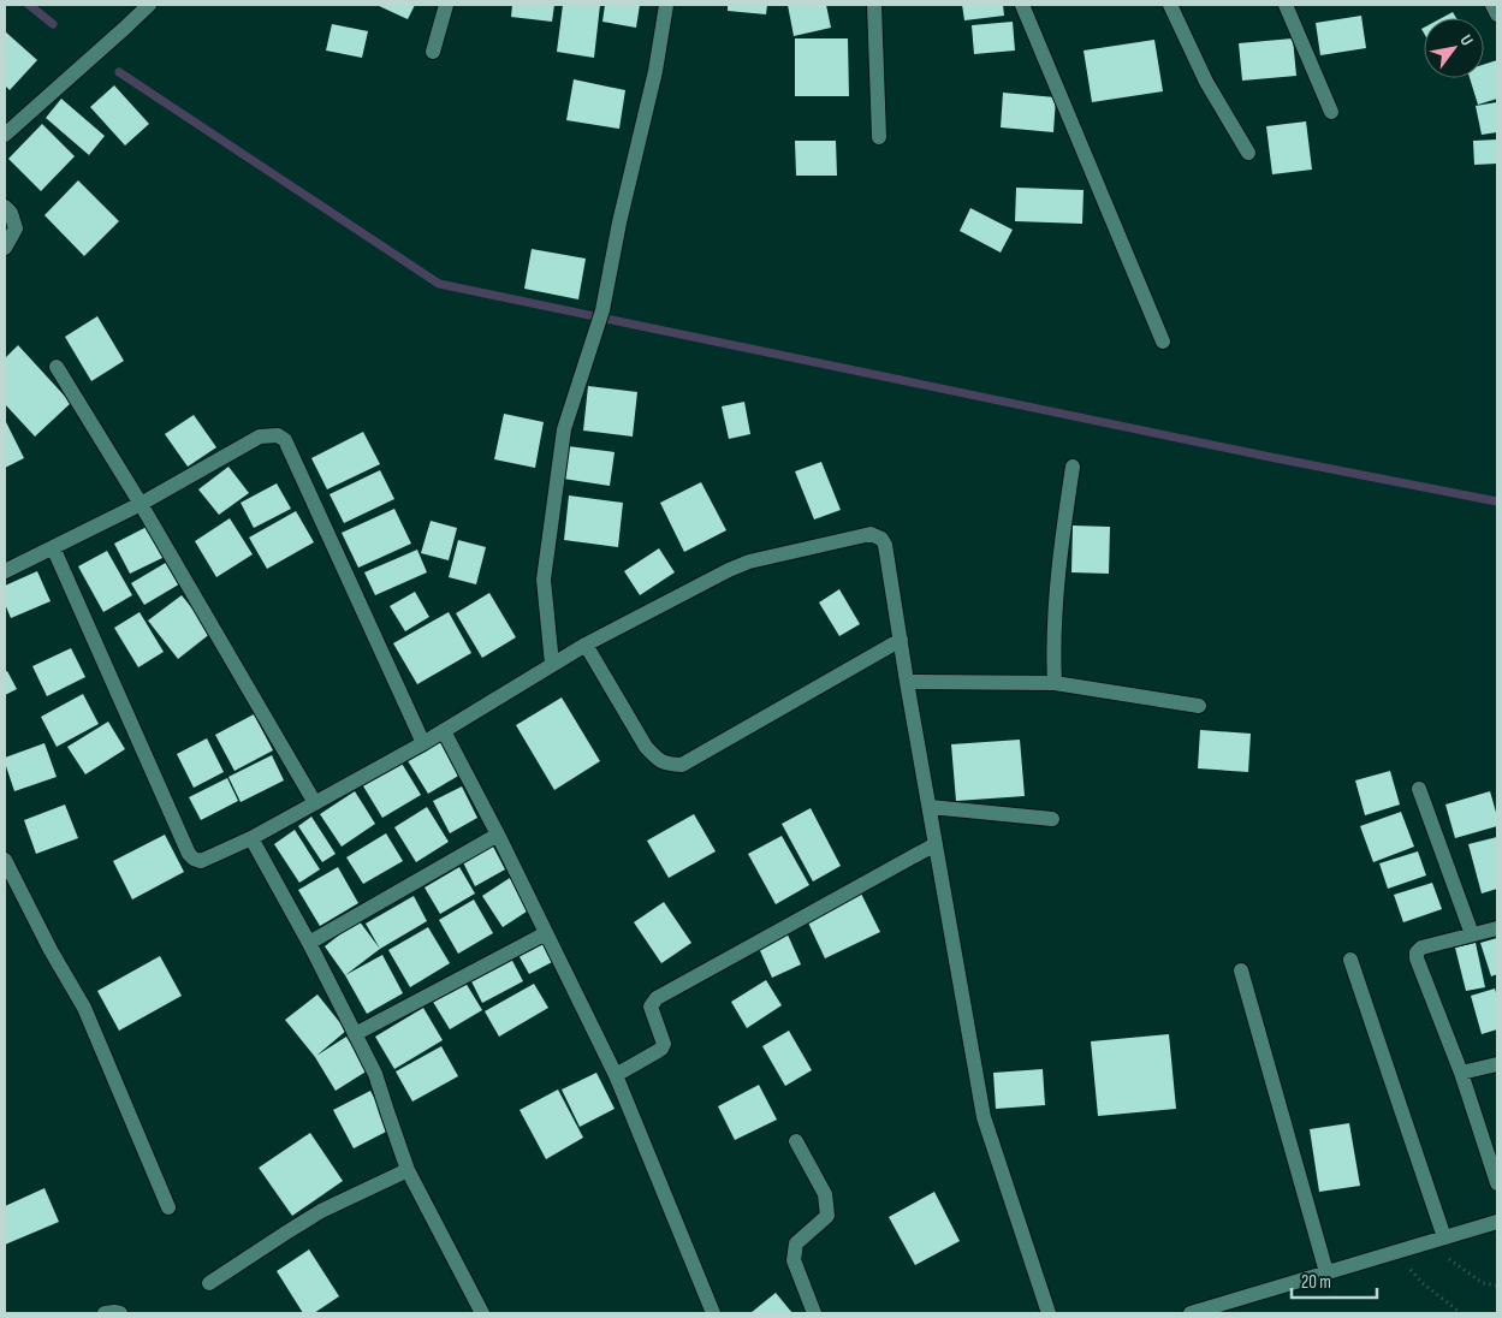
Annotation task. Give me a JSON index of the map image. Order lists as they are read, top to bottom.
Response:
{
  "scale_bar": "20 m",
  "north": "top right"
}
